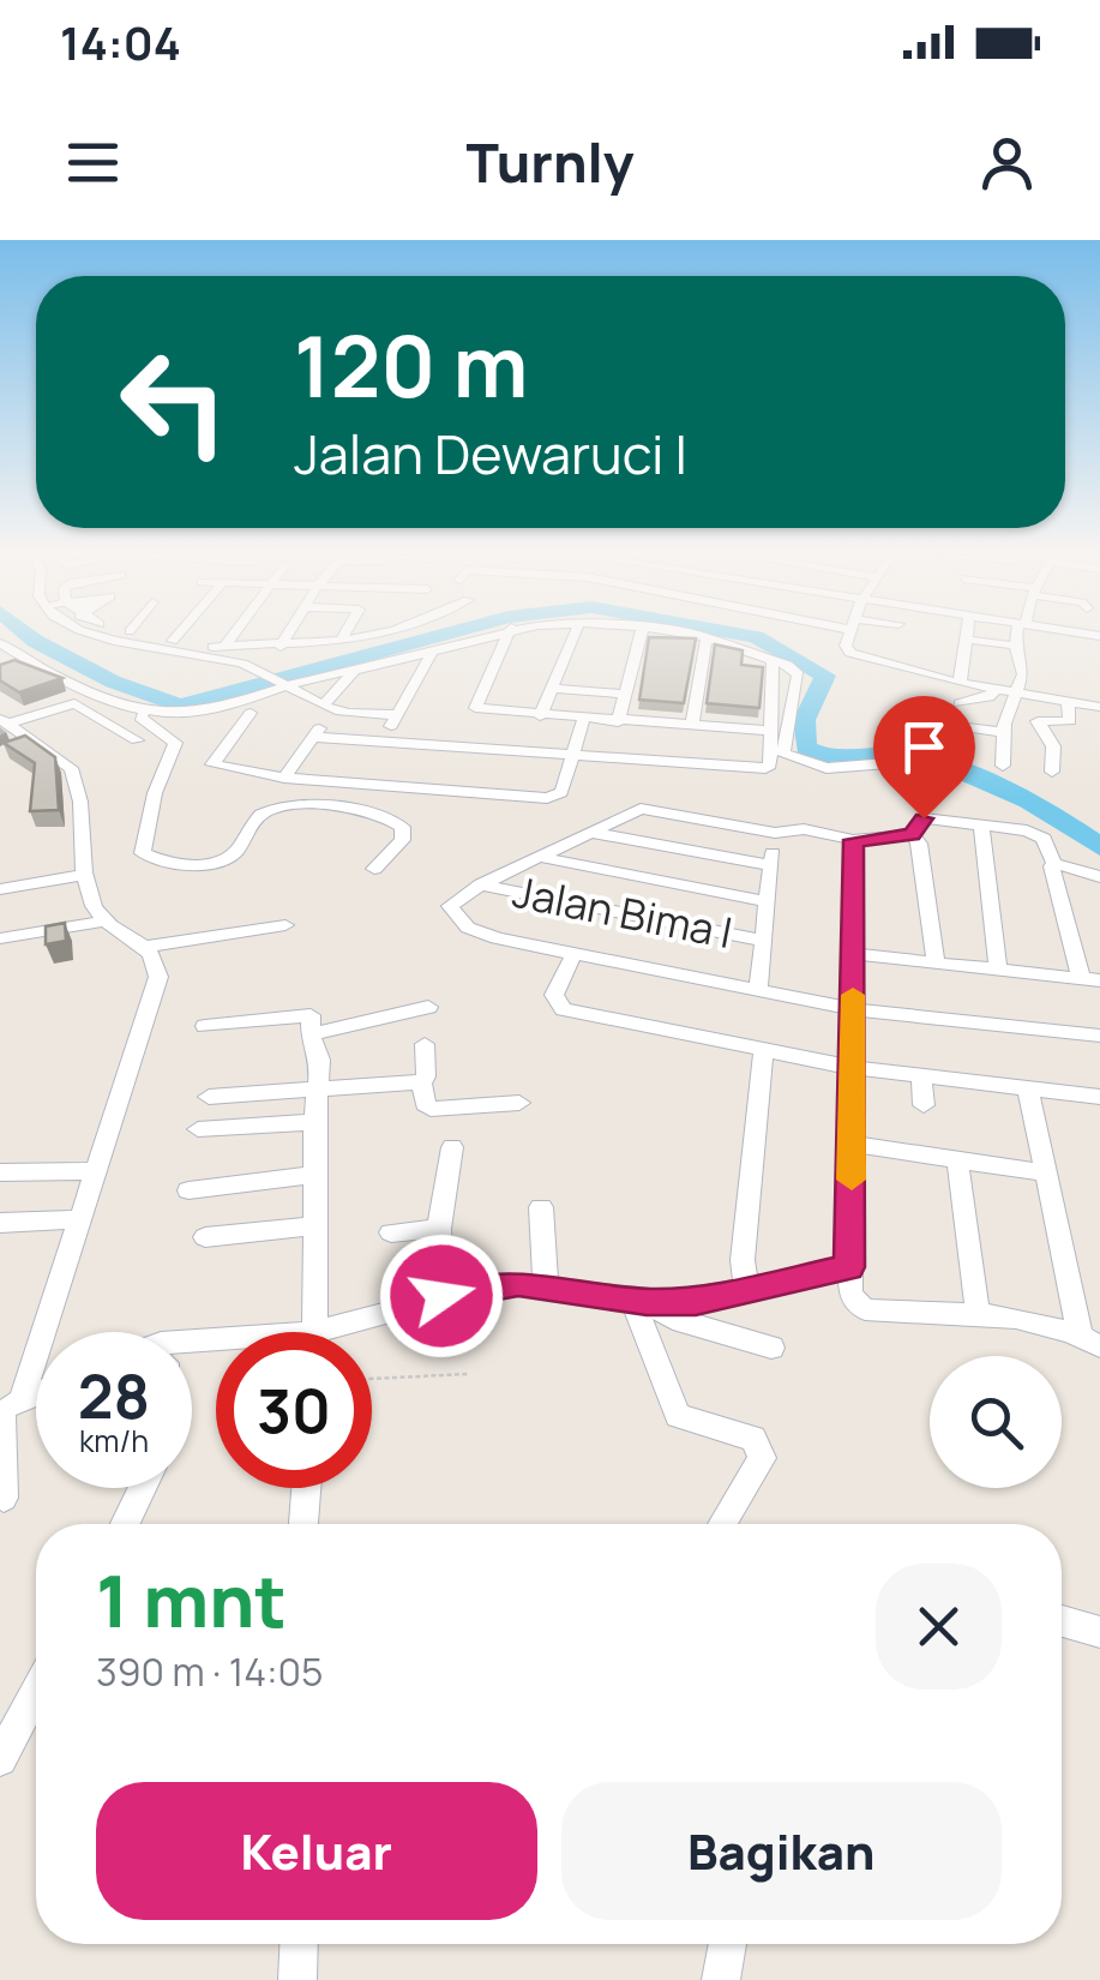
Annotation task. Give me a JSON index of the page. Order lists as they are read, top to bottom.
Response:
{
  "streets": {
    "street": ["Jalan Bima I"]
  },
  "page": {
    "status": "14:04",
    "header": "Turnly",
    "turn": ["120 m", "Jalan Dewaruci I"],
    "speed": "28 km/h",
    "limit": "30",
    "heading": ["1 mnt", "390 m · 14:05"],
    "buttons": ["Keluar", "Bagikan"]
  }
}
